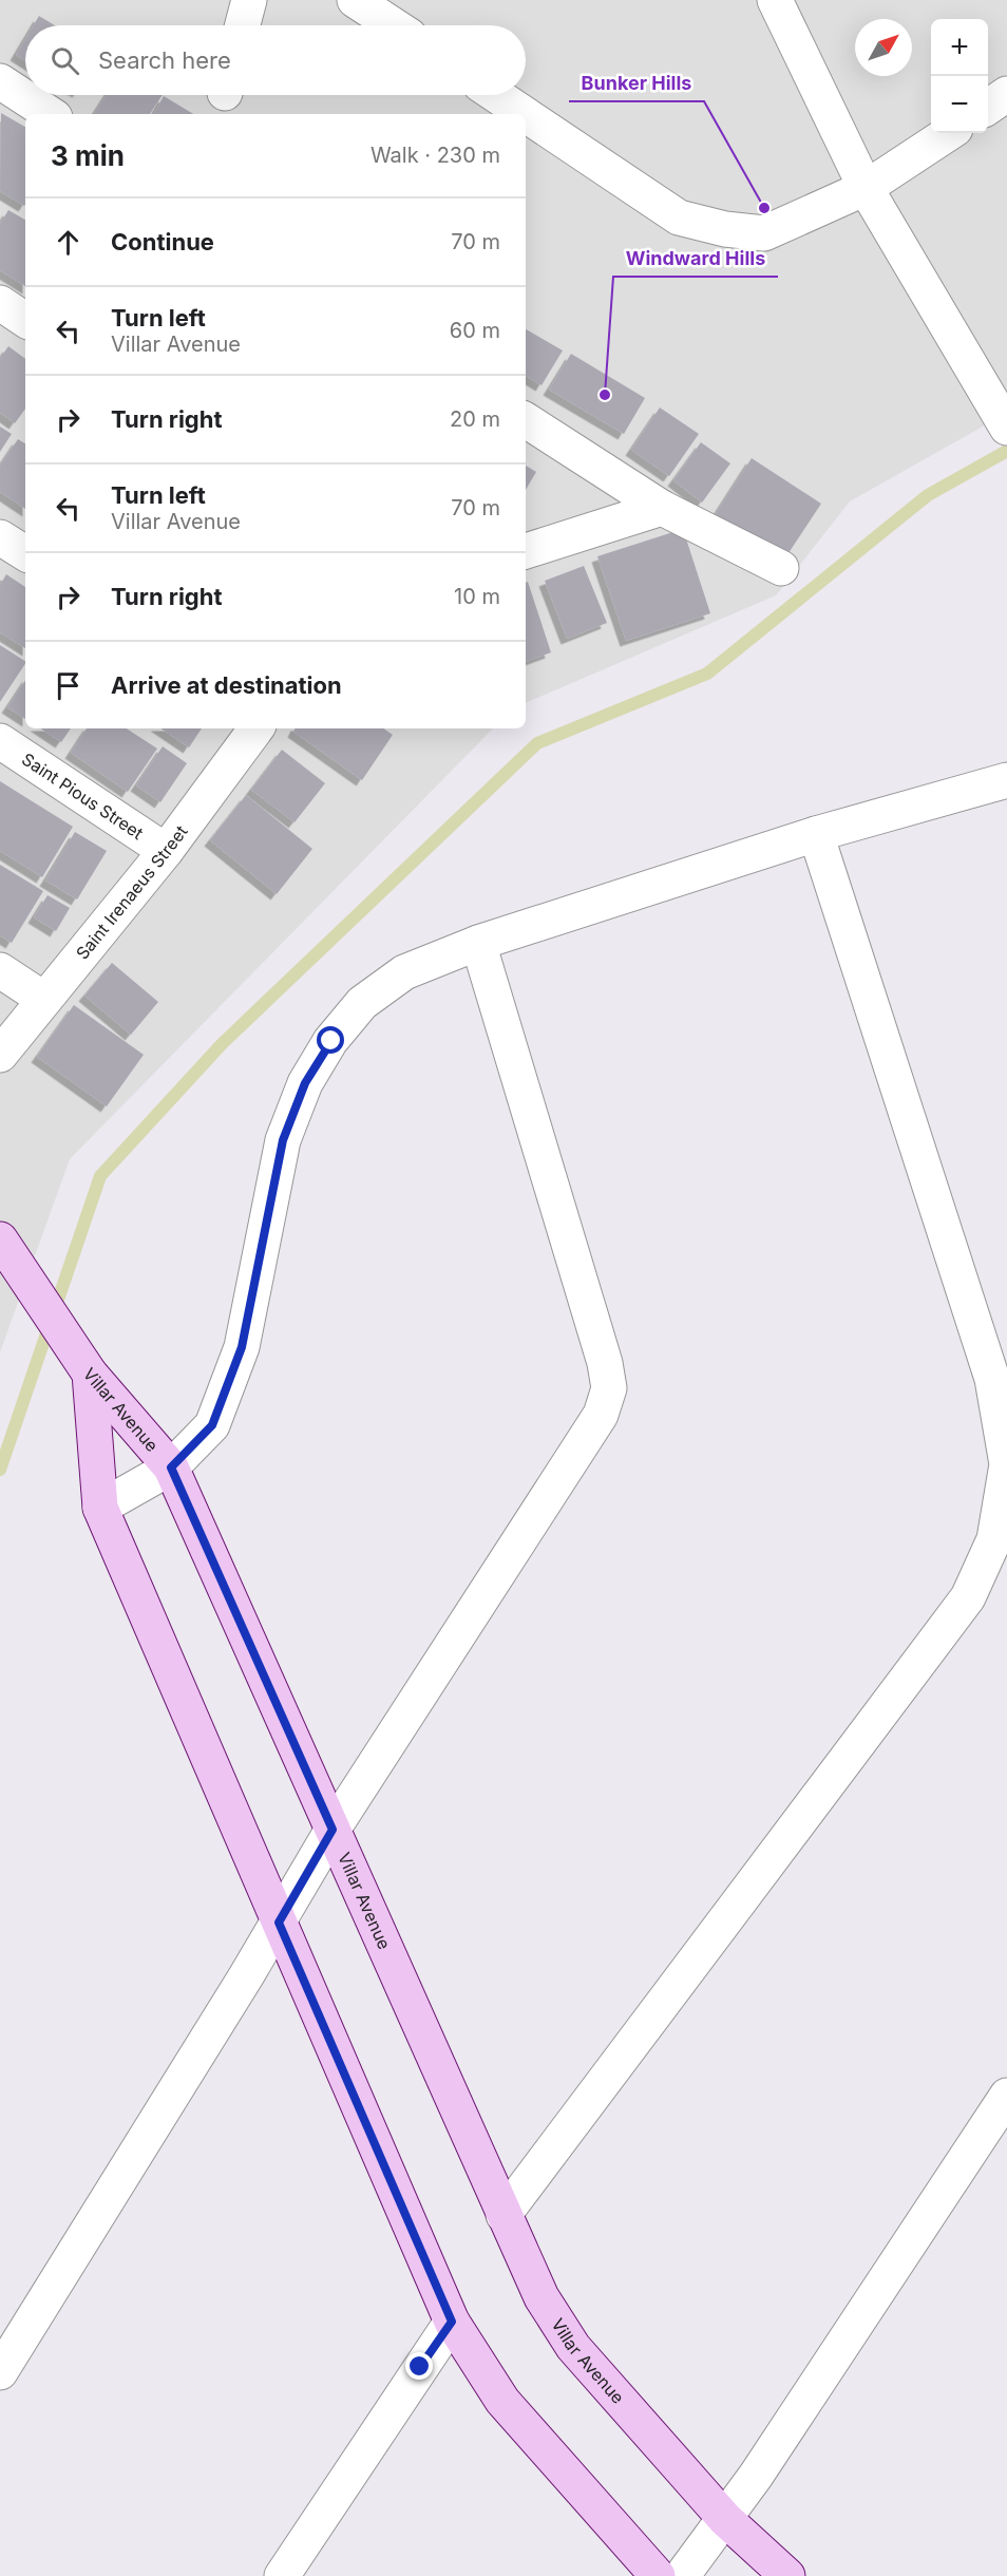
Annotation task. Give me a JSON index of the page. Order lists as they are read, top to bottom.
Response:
{
  "streets": {
    "main road": ["Villar Avenue"],
    "street": ["Saint Pious Street", "Saint Irenaeus Street"]
  },
  "crossings": [
    ["Saint Pious Street", "Saint Irenaeus Street"]
  ],
  "places": ["Bunker Hills", "Windward Hills"],
  "north": "top right",
  "page": {
    "map_buttons": ["+", "−"],
    "search": "Search here",
    "heading": ["3 min", "Walk · 230 m"],
    "list": [
      ["Continue", "70 m"],
      ["Turn left", "Villar Avenue", "60 m"],
      ["Turn right", "20 m"],
      ["Turn left", "Villar Avenue", "70 m"],
      ["Turn right", "10 m"],
      "Arrive at destination"
    ]
  }
}
